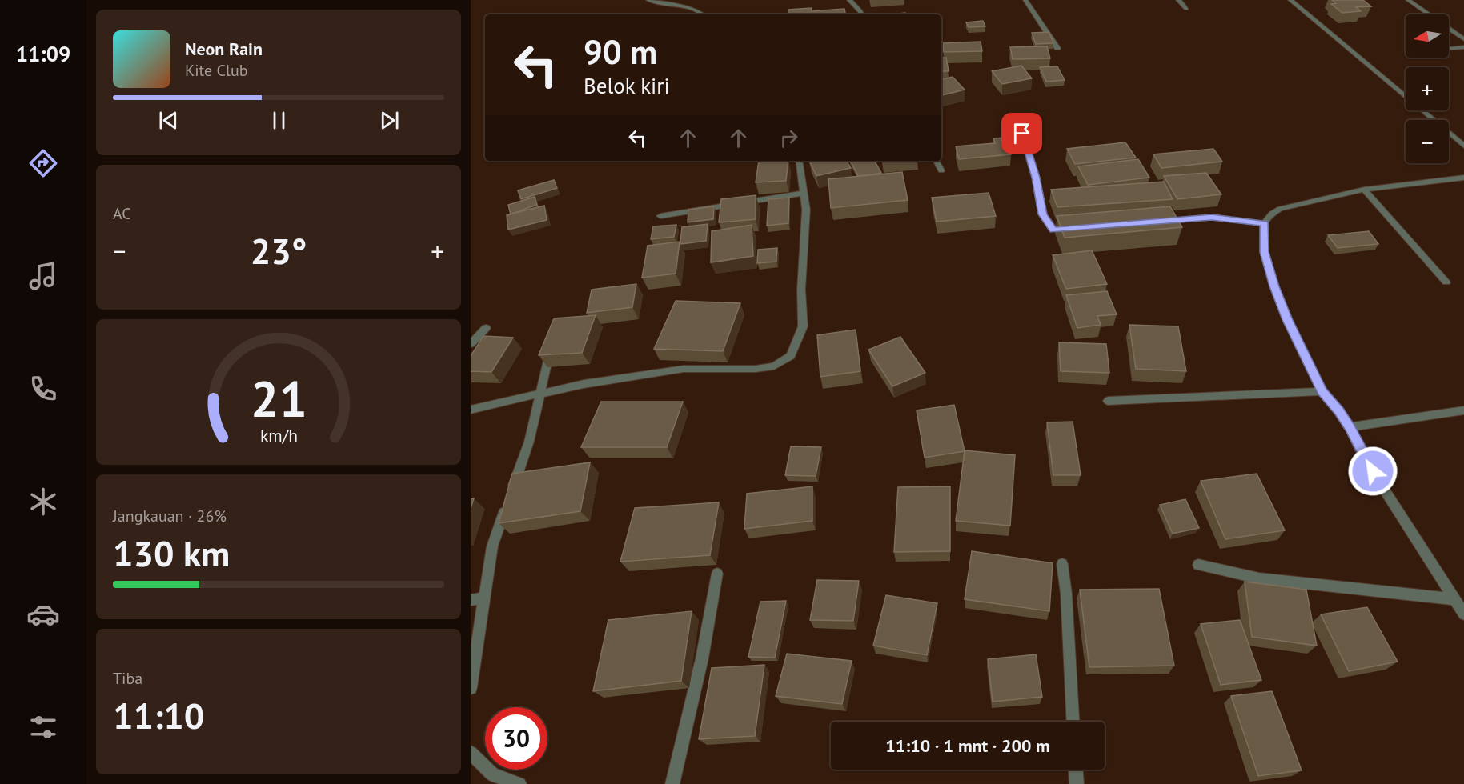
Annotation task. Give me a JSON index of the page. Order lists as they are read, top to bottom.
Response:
{
  "north": "left",
  "page": {
    "tabs": "11:09",
    "map_buttons": ["+", "−"],
    "turn": ["90 m", "Belok kiri"],
    "song": ["Neon Rain", "Kite Club"],
    "tile": [
      "AC",
      ["Jangkauan · 26%", "130 km"],
      ["Tiba", "11:10"]
    ],
    "heat": ["−", "23°", "+"],
    "limit": "30",
    "trip": "11:10 · 1 mnt · 200 m",
    "gauge": ["21", "km/h"]
  }
}
